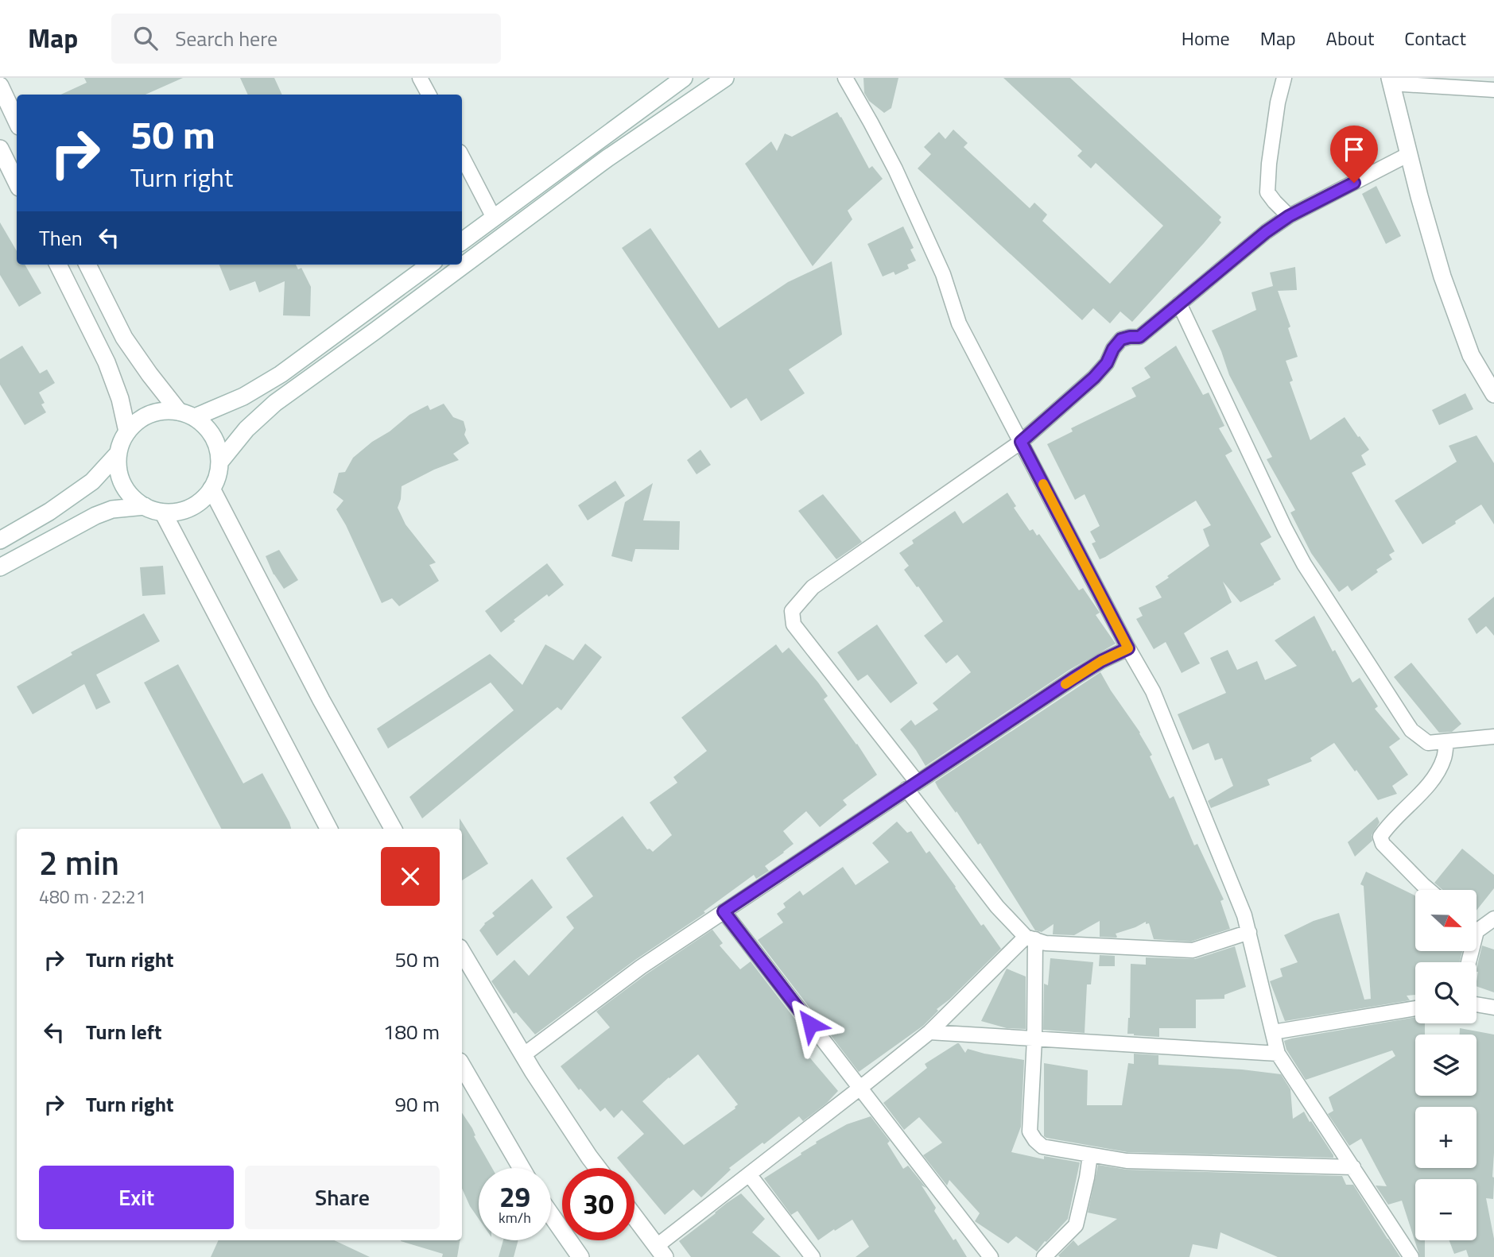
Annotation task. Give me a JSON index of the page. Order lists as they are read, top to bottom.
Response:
{
  "north": "right",
  "page": {
    "header": "Map",
    "search": "Search here",
    "nav": [
      "Home",
      "Map",
      "About",
      "Contact"
    ],
    "turn": ["50 m", "Turn right"],
    "then": "Then",
    "heading": ["2 min", "480 m · 22:21"],
    "map_buttons": ["+", "−"],
    "list": [
      {
        "name": "Turn right",
        "value": "50 m"
      },
      {
        "name": "Turn left",
        "value": "180 m"
      },
      {
        "name": "Turn right",
        "value": "90 m"
      }
    ],
    "buttons": ["Exit", "Share"],
    "speed": "29 km/h",
    "limit": "30"
  }
}
